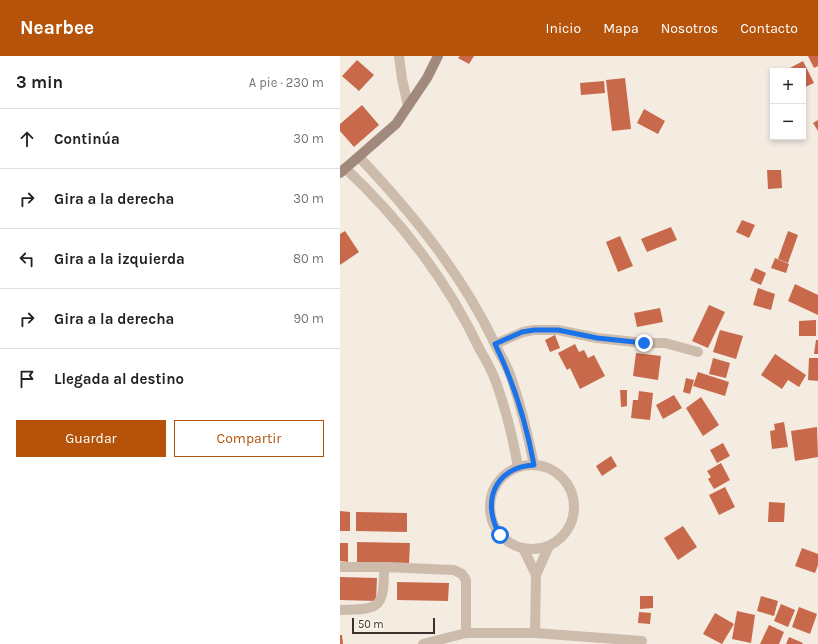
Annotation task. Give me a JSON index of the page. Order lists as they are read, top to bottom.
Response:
{
  "scale_bar": "50 m",
  "page": {
    "header": "Nearbee",
    "nav": [
      "Inicio",
      "Mapa",
      "Nosotros",
      "Contacto"
    ],
    "heading": ["3 min", "A pie · 230 m"],
    "map_buttons": ["+", "−"],
    "list": [
      ["Continúa", "30 m"],
      ["Gira a la derecha", "30 m"],
      ["Gira a la izquierda", "80 m"],
      ["Gira a la derecha", "90 m"],
      "Llegada al destino"
    ],
    "buttons": ["Guardar", "Compartir"],
    "scale": "50 m"
  }
}
